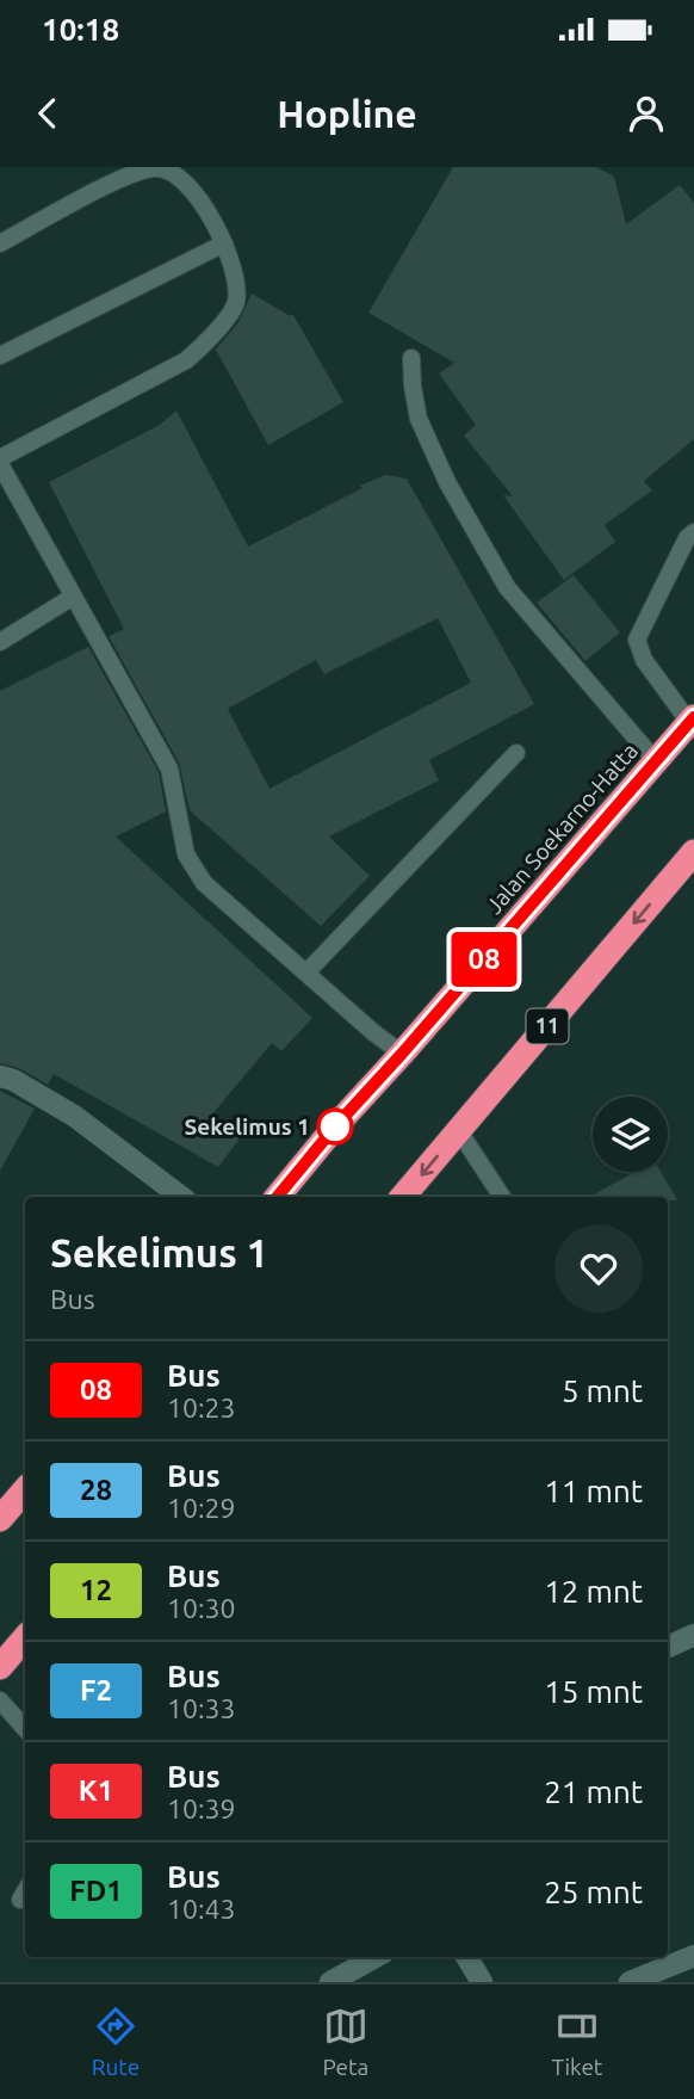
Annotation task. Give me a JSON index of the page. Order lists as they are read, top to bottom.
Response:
{
  "streets": {
    "highway": ["Jalan Soekarno-Hatta", "11"]
  },
  "places": ["Sekelimus 1"],
  "lines": ["bus line 08"],
  "page": {
    "status": "10:18",
    "header": "Hopline",
    "on_map": "08",
    "heading": ["Sekelimus 1", "Bus"],
    "list": [
      {
        "mark": "08",
        "name": "Bus",
        "note": "10:23",
        "value": "5 mnt"
      },
      {
        "mark": "28",
        "name": "Bus",
        "note": "10:29",
        "value": "11 mnt"
      },
      {
        "mark": "12",
        "name": "Bus",
        "note": "10:30",
        "value": "12 mnt"
      },
      {
        "mark": "F2",
        "name": "Bus",
        "note": "10:33",
        "value": "15 mnt"
      },
      {
        "mark": "K1",
        "name": "Bus",
        "note": "10:39",
        "value": "21 mnt"
      },
      {
        "mark": "FD1",
        "name": "Bus",
        "note": "10:43",
        "value": "25 mnt"
      }
    ],
    "tabs": ["Rute", "Peta", "Tiket"]
  }
}
